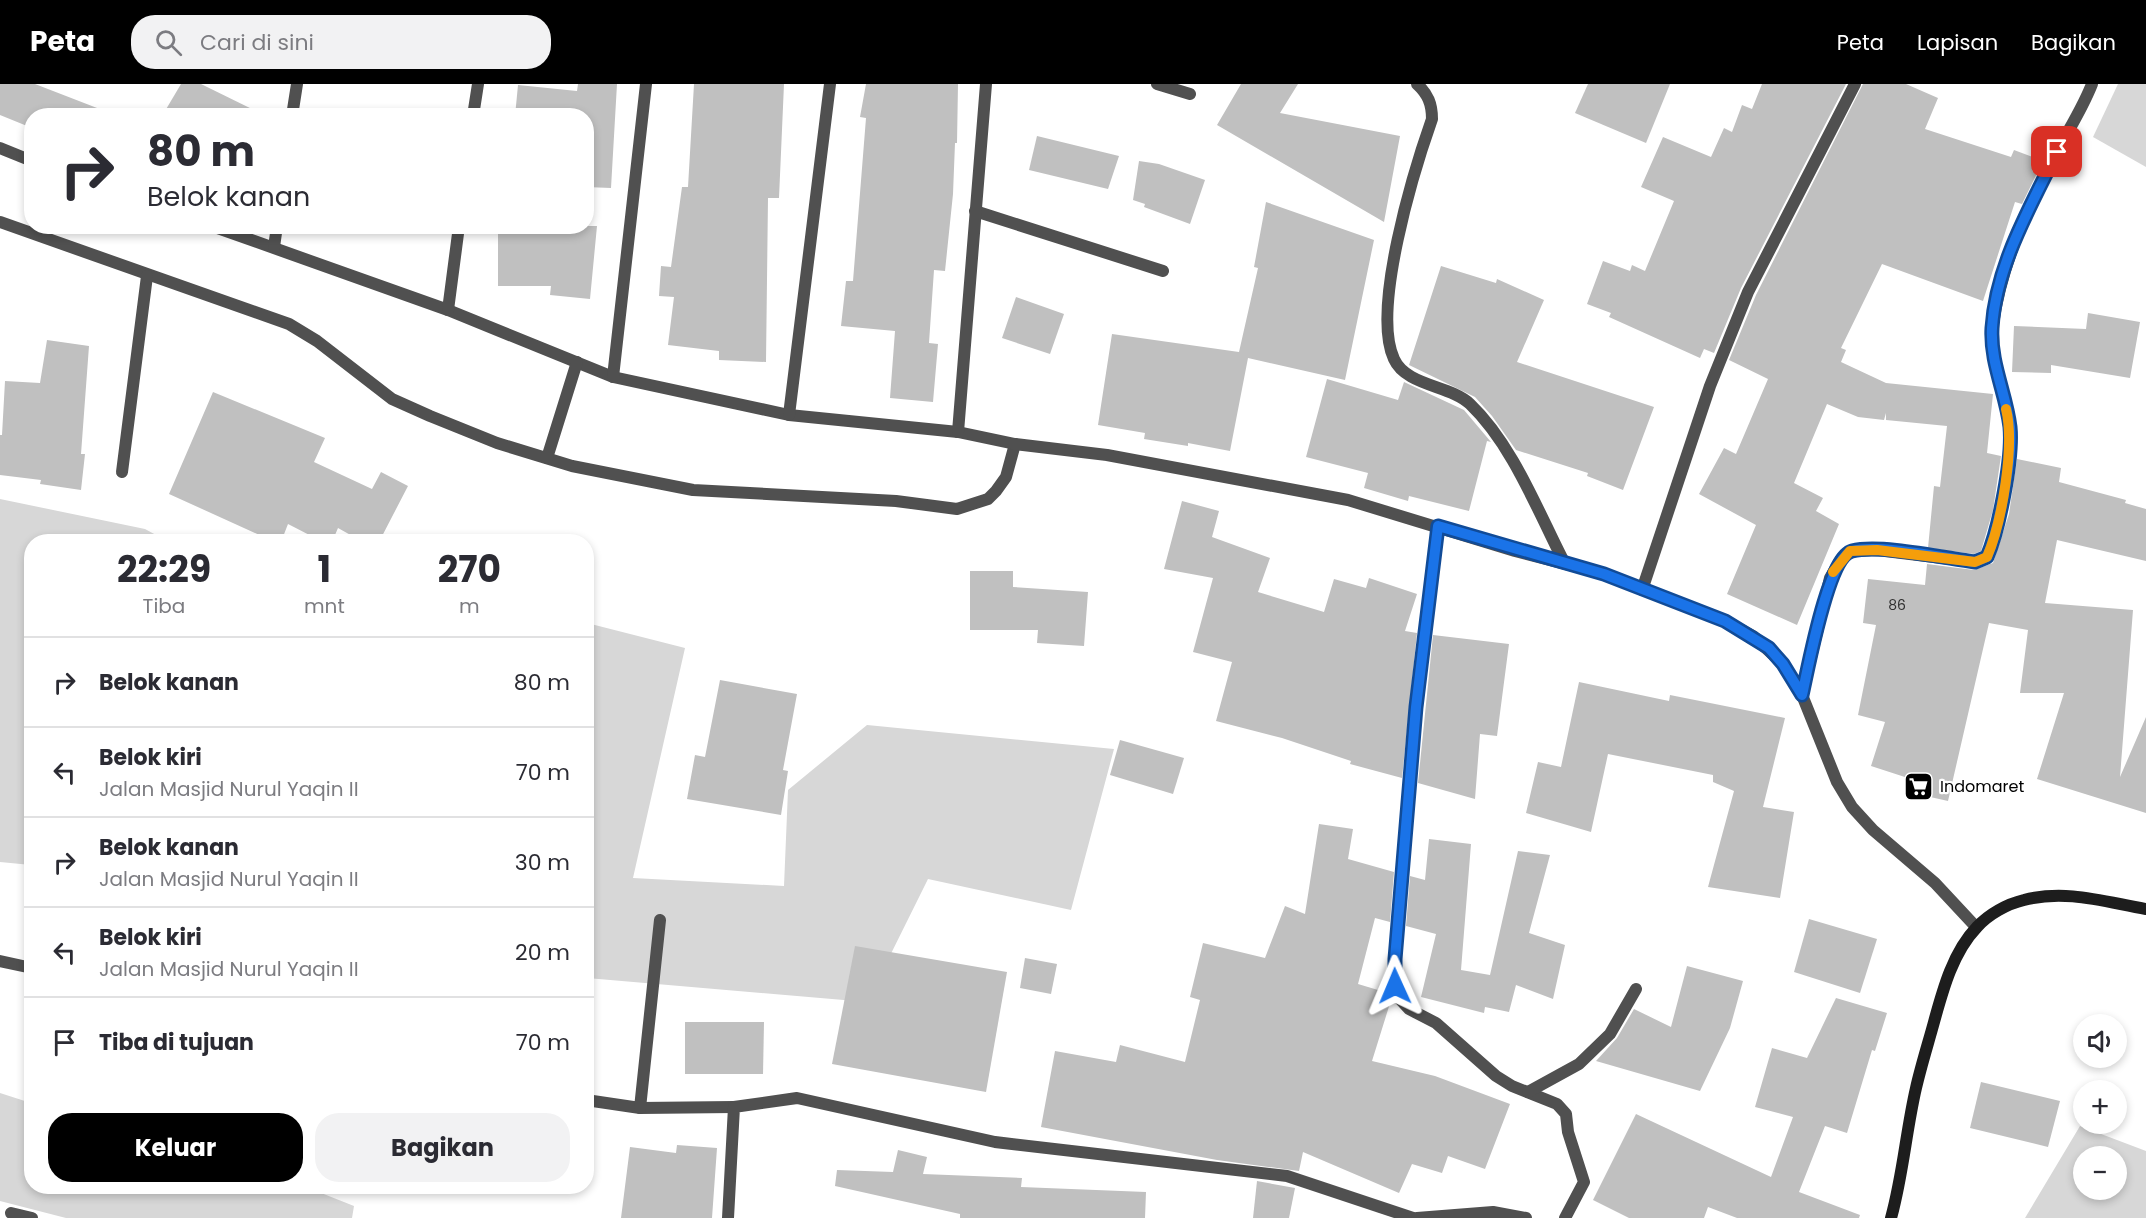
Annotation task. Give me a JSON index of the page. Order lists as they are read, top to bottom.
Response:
{
  "places": {
    "supermarket": ["Indomaret"]
  },
  "house_numbers": ["86"],
  "page": {
    "header": "Peta",
    "search": "Cari di sini",
    "nav": ["Peta", "Lapisan", "Bagikan"],
    "turn": ["80 m", "Belok kanan"],
    "eta": [
      "22:29",
      "Tiba",
      "1",
      "mnt",
      "270",
      "m"
    ],
    "list": [
      {
        "name": "Belok kanan",
        "value": "80 m"
      },
      {
        "name": "Belok kiri",
        "note": "Jalan Masjid Nurul Yaqin II",
        "value": "70 m"
      },
      {
        "name": "Belok kanan",
        "note": "Jalan Masjid Nurul Yaqin II",
        "value": "30 m"
      },
      {
        "name": "Belok kiri",
        "note": "Jalan Masjid Nurul Yaqin II",
        "value": "20 m"
      },
      {
        "name": "Tiba di tujuan",
        "value": "70 m"
      }
    ],
    "map_buttons": ["+", "−"],
    "buttons": ["Keluar", "Bagikan"]
  }
}
